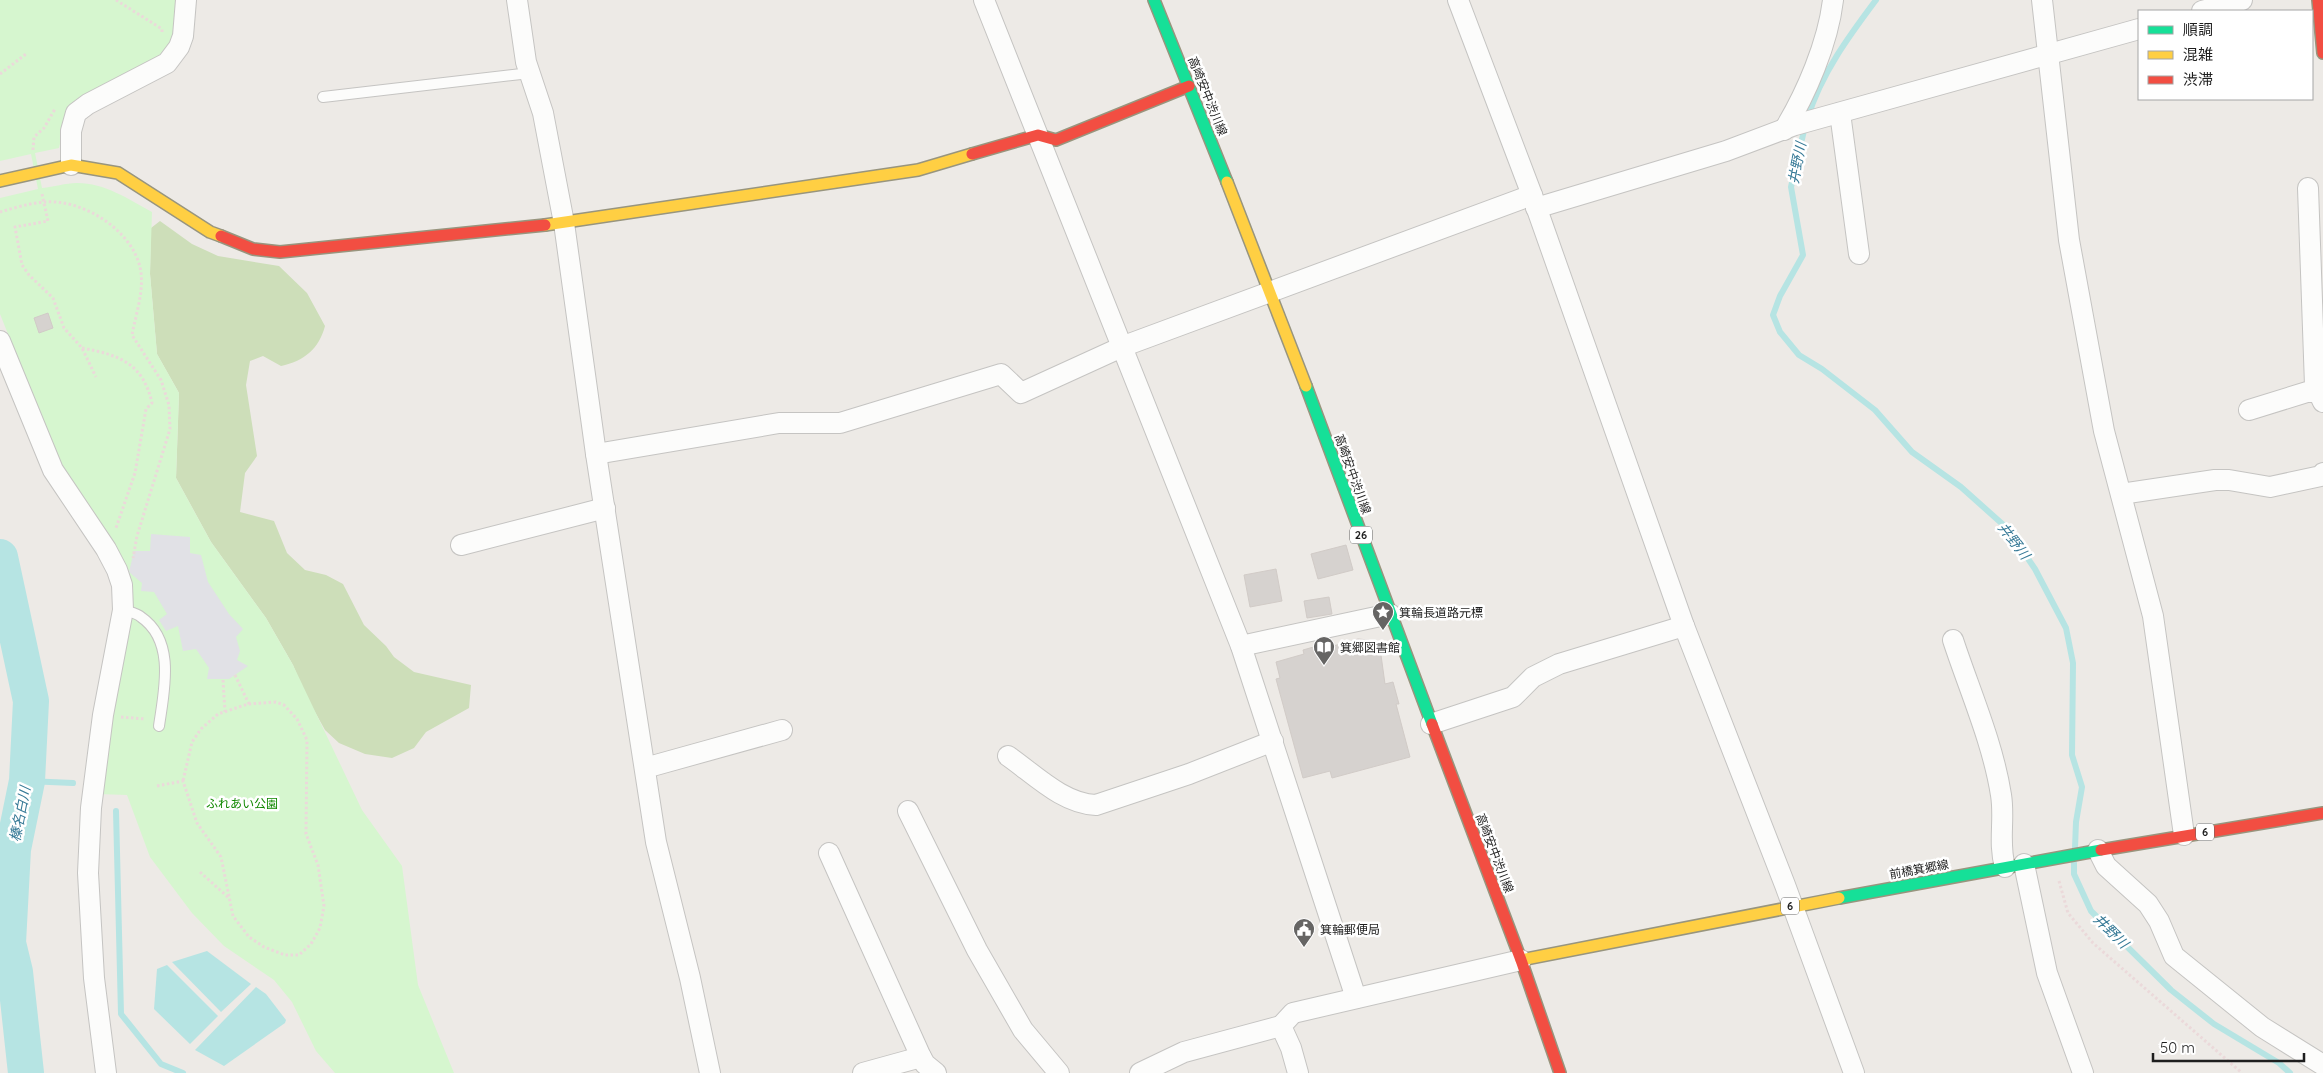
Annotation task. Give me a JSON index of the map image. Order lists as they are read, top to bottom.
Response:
{
  "streets": {
    "main road": [
      "高崎安中渋川線",
      "26",
      "6",
      "前橋箕郷線"
    ]
  },
  "crossings": [
    ["高崎安中渋川線", "前橋箕郷線"]
  ],
  "water": ["井野川", "榛名白川"],
  "parks": ["ふれあい公園"],
  "places": {
    "place": ["箕輪長道路元標"],
    "library": ["箕郷図書館"],
    "public building": ["箕輪郵便局"]
  },
  "legend": ["順調", "混雑", "渋滞"],
  "scale_bar": "50 m"
}
